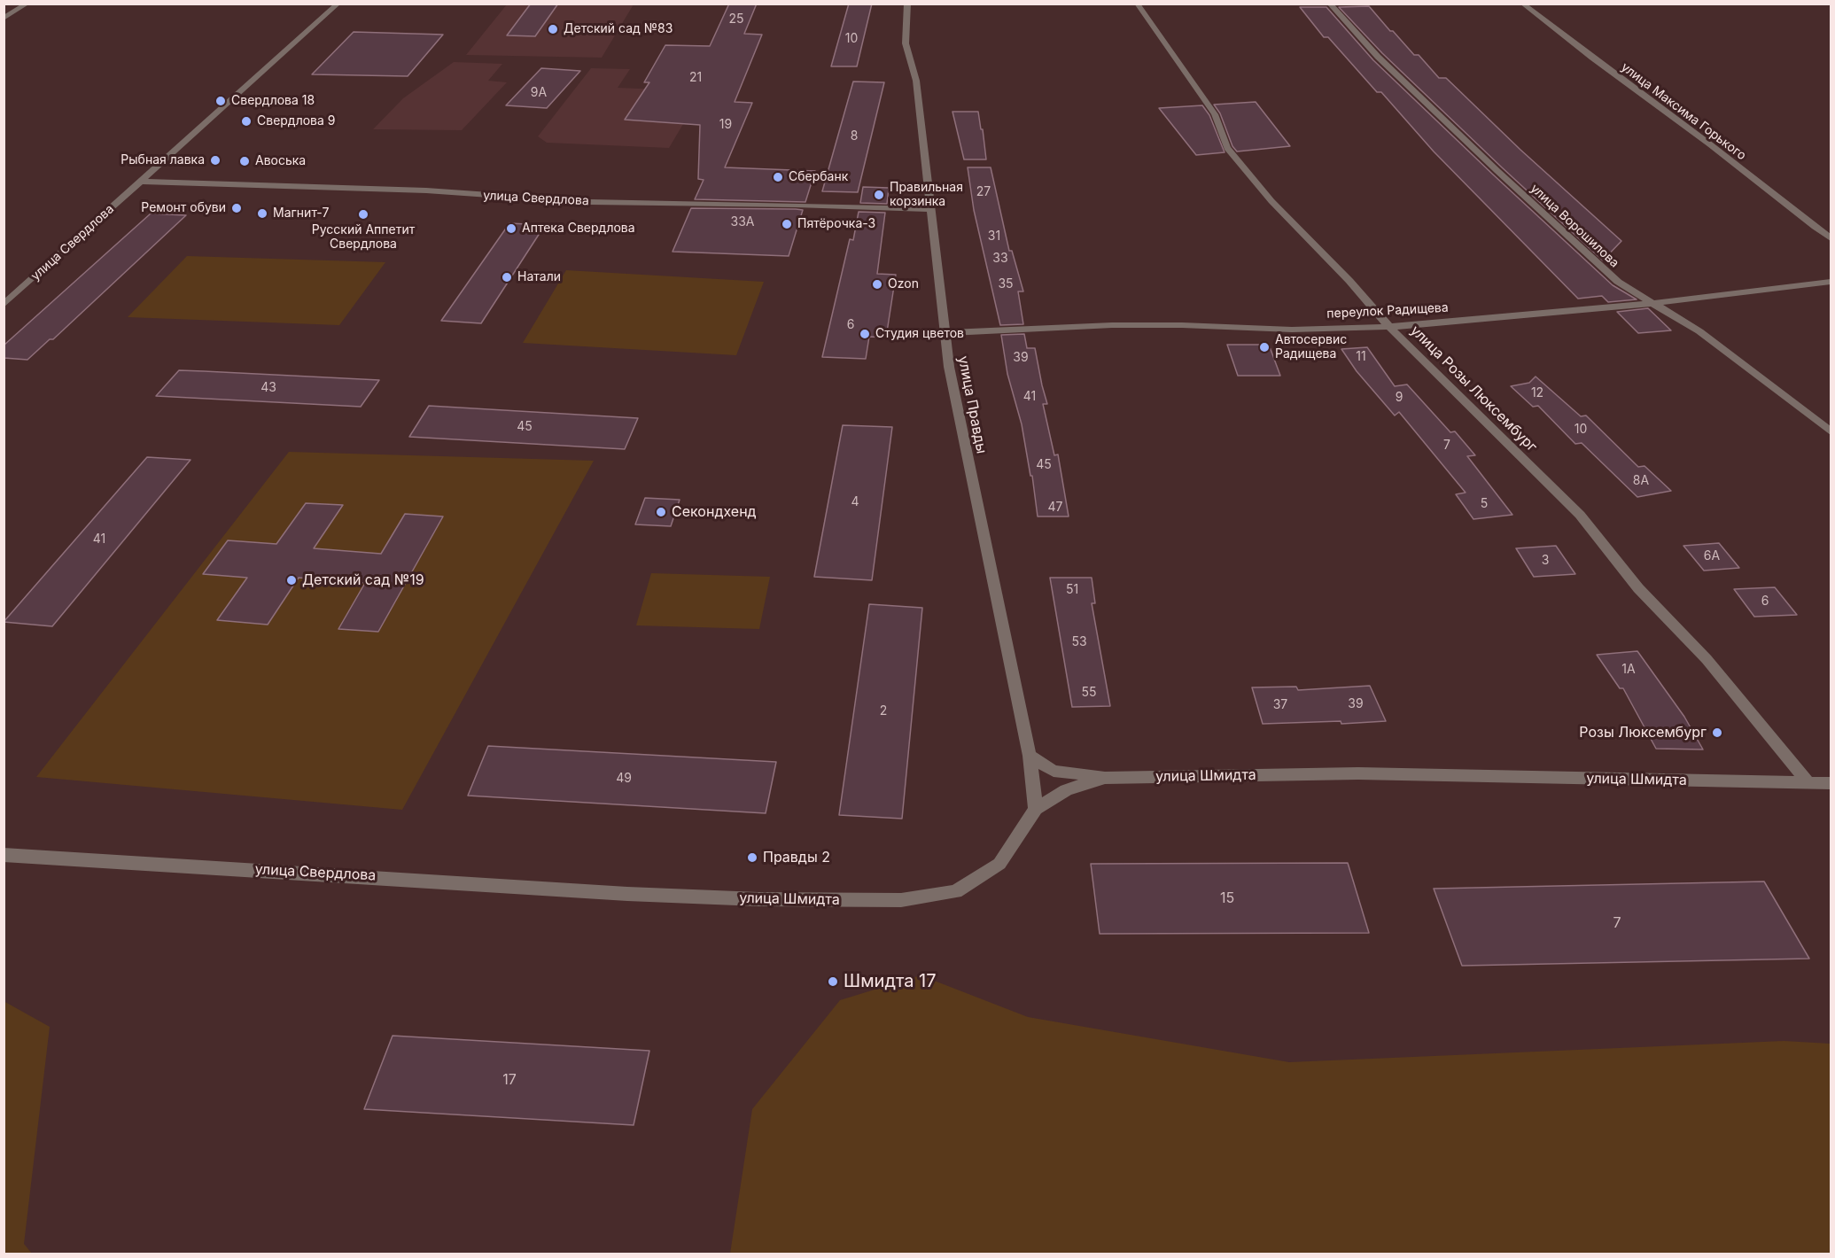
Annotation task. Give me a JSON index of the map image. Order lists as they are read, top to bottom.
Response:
{
  "streets": {
    "street": [
      "улица Максима Горького",
      "улица Свердлова",
      "улица Ворошилова",
      "переулок Радищева",
      "улица Розы Люксембург",
      "улица Правды",
      "улица Шмидта"
    ]
  },
  "crossings": [
    ["улица Свердлова", "улица Правды"],
    ["улица Свердлова", "улица Шмидта"],
    ["улица Ворошилова", "переулок Радищева"],
    ["переулок Радищева", "улица Розы Люксембург"],
    ["переулок Радищева", "улица Правды"],
    ["улица Розы Люксембург", "улица Шмидта"],
    ["улица Правды", "улица Шмидта"]
  ],
  "places": [
    "Детский сад №83",
    "Свердлова 18",
    "Свердлова 9",
    "Рыбная лавка",
    "Авоська",
    "Сбербанк",
    "Правильная корзинка",
    "Ремонт обуви",
    "Магнит-7",
    "Русский Аппетит Свердлова",
    "Пятёрочка-3",
    "Аптека Свердлова",
    "Натали",
    "Ozon",
    "Студия цветов",
    "Автосервис Радищева",
    "Секондхенд",
    "Детский сад №19",
    "Розы Люксембург",
    "Правды 2",
    "Шмидта 17"
  ],
  "house_numbers": [
    "25",
    "10",
    "21",
    "9А",
    "19",
    "8",
    "27",
    "33А",
    "31",
    "33",
    "35",
    "6",
    "11",
    "39",
    "43",
    "12",
    "41",
    "9",
    "45",
    "10",
    "7",
    "45",
    "8А",
    "4",
    "5",
    "47",
    "41",
    "6А",
    "3",
    "51",
    "6",
    "53",
    "1А",
    "55",
    "39",
    "37",
    "2",
    "49",
    "15",
    "7",
    "17"
  ]
}
